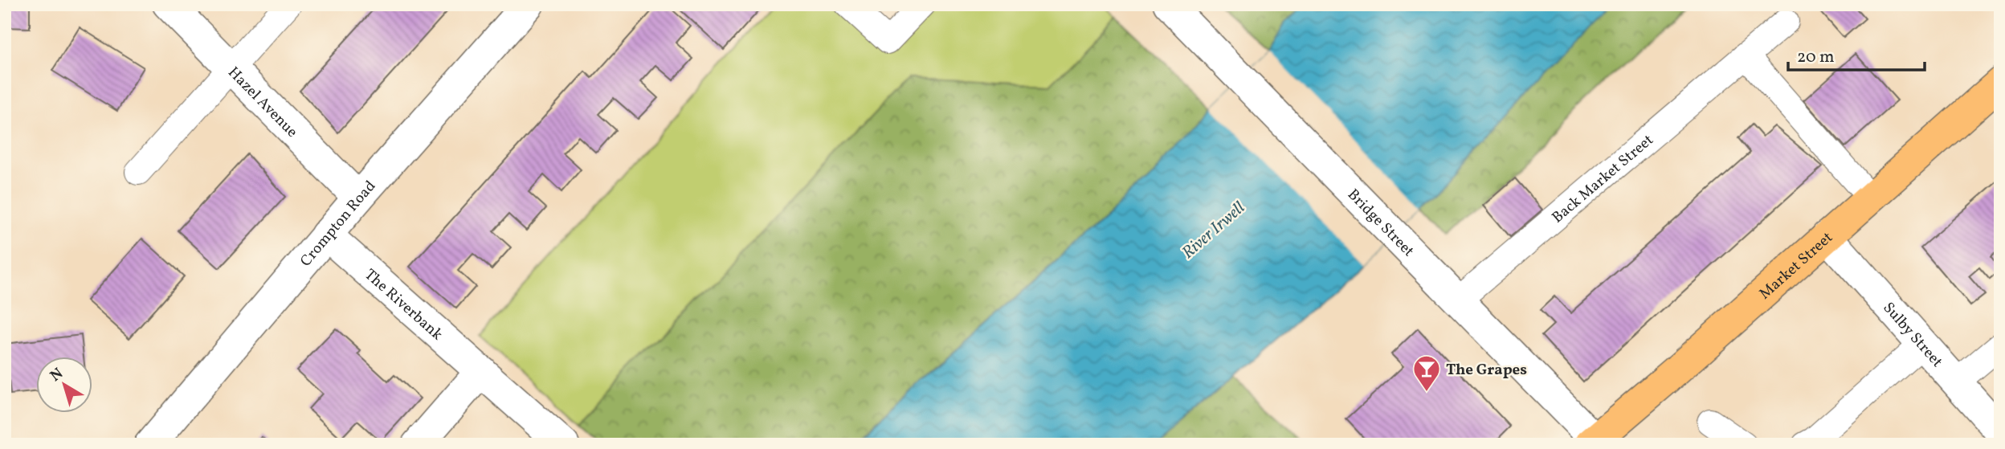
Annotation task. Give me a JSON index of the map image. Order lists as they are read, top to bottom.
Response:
{
  "streets": {
    "main road": ["Market Street"],
    "street": [
      "Hazel Avenue",
      "Bridge Street",
      "Crompton Road",
      "The Riverbank",
      "Sulby Street"
    ],
    "lane": ["Back Market Street"]
  },
  "crossings": [
    ["Hazel Avenue", "Crompton Road"],
    ["Back Market Street", "Bridge Street"],
    ["Bridge Street", "Market Street"],
    ["Crompton Road", "The Riverbank"],
    ["Market Street", "Sulby Street"]
  ],
  "water": ["River Irwell"],
  "places": {
    "bar": ["The Grapes"]
  },
  "scale_bar": "20 m",
  "north": "top left"
}
